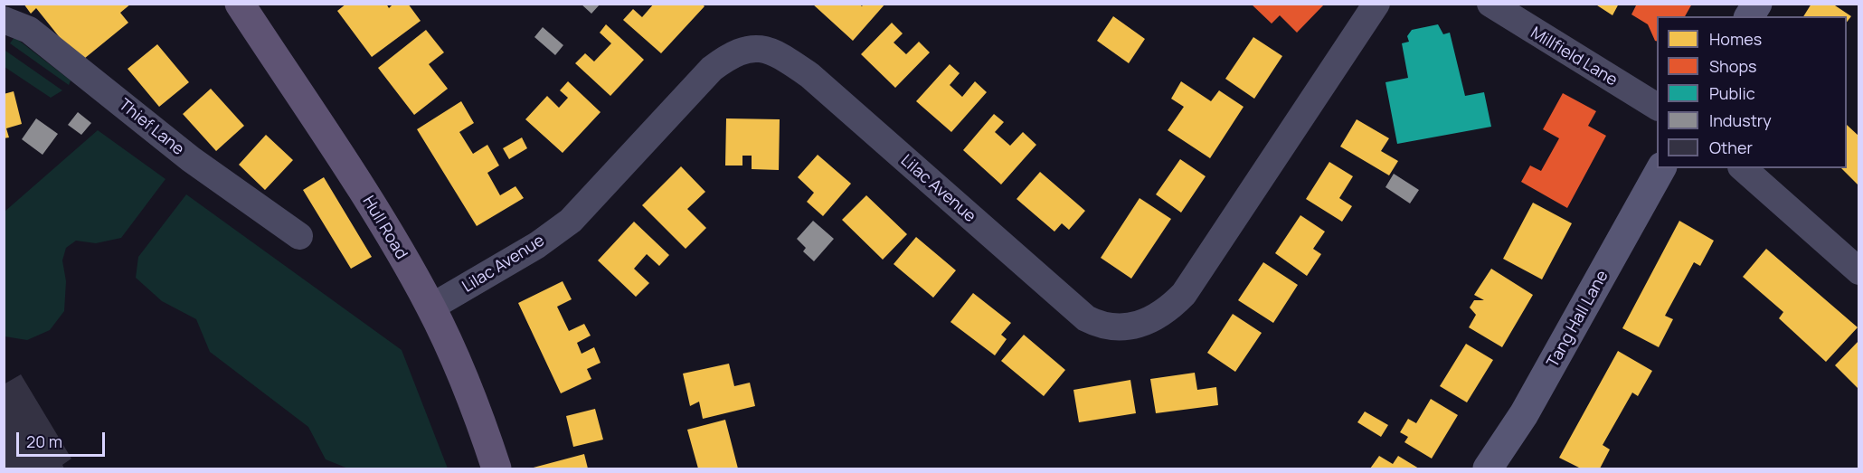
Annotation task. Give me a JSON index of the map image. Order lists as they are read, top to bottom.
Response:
{
  "streets": {
    "main road": ["Hull Road"],
    "street": [
      "Millfield Lane",
      "Thief Lane",
      "Lilac Avenue",
      "Tang Hall Lane"
    ]
  },
  "crossings": [
    ["Lilac Avenue", "Hull Road"]
  ],
  "legend": [
    "Homes",
    "Shops",
    "Public",
    "Industry",
    "Other"
  ],
  "scale_bar": "20 m"
}
